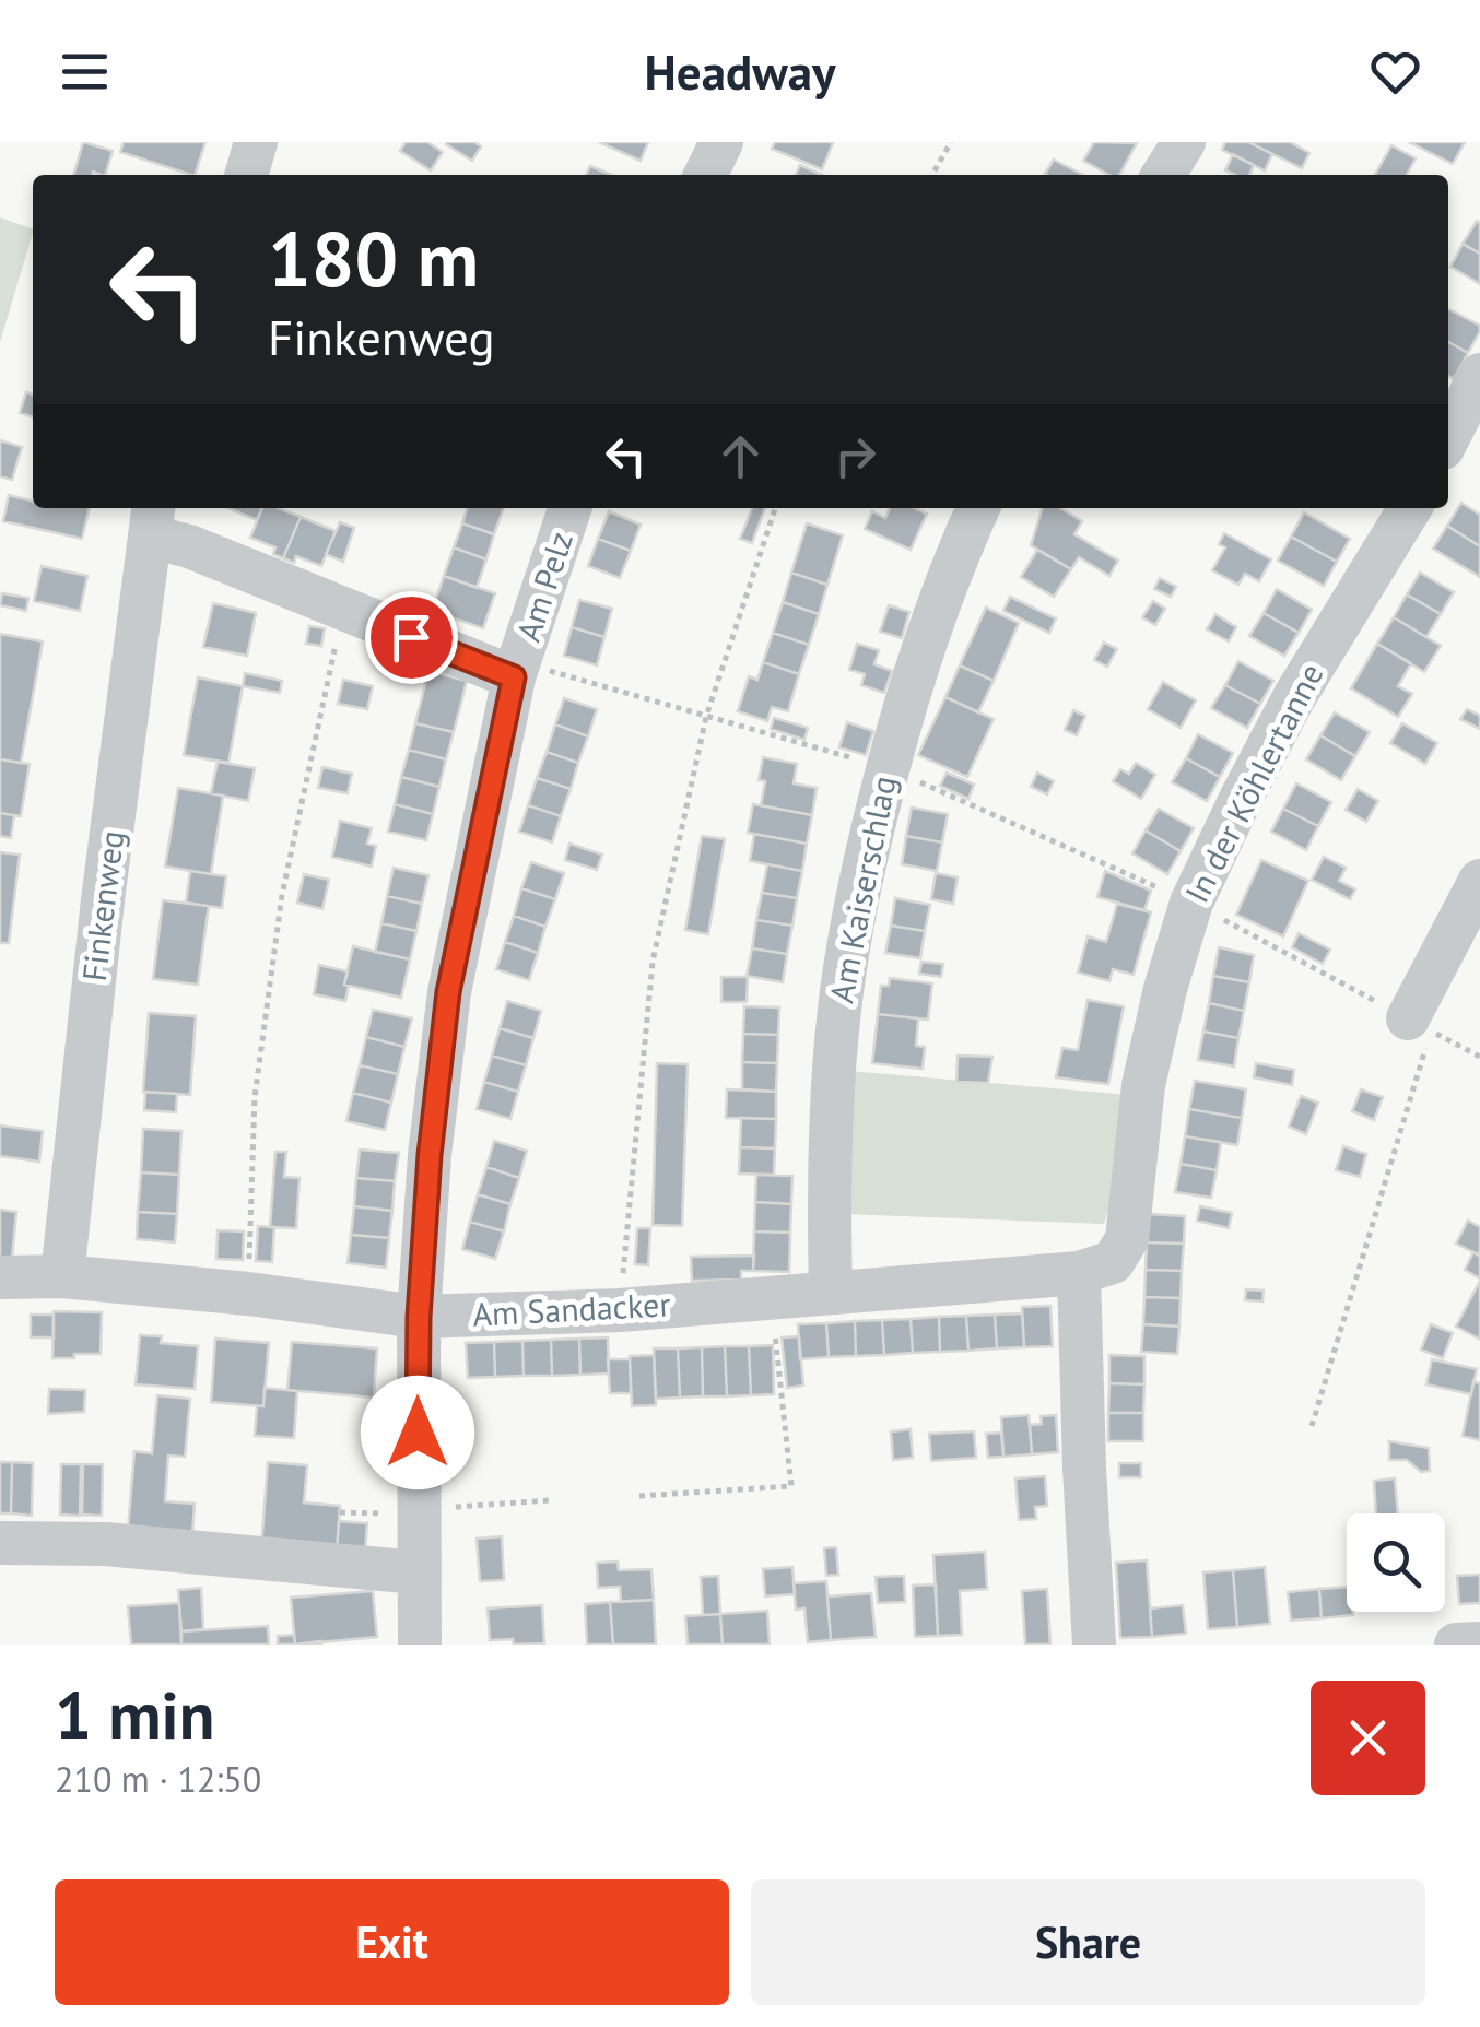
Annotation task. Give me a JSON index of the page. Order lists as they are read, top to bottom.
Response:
{
  "streets": {
    "street": [
      "Am Pelz",
      "In der Köhlertanne",
      "Am Kaiserschlag",
      "Finkenweg",
      "Am Sandacker"
    ]
  },
  "crossings": [
    ["Am Pelz", "Finkenweg"],
    ["Am Pelz", "Am Sandacker"],
    ["In der Köhlertanne", "Am Sandacker"],
    ["Am Kaiserschlag", "Am Sandacker"],
    ["Finkenweg", "Am Sandacker"]
  ],
  "page": {
    "header": "Headway",
    "turn": ["180 m", "Finkenweg"],
    "heading": ["1 min", "210 m · 12:50"],
    "buttons": ["Exit", "Share"]
  }
}
